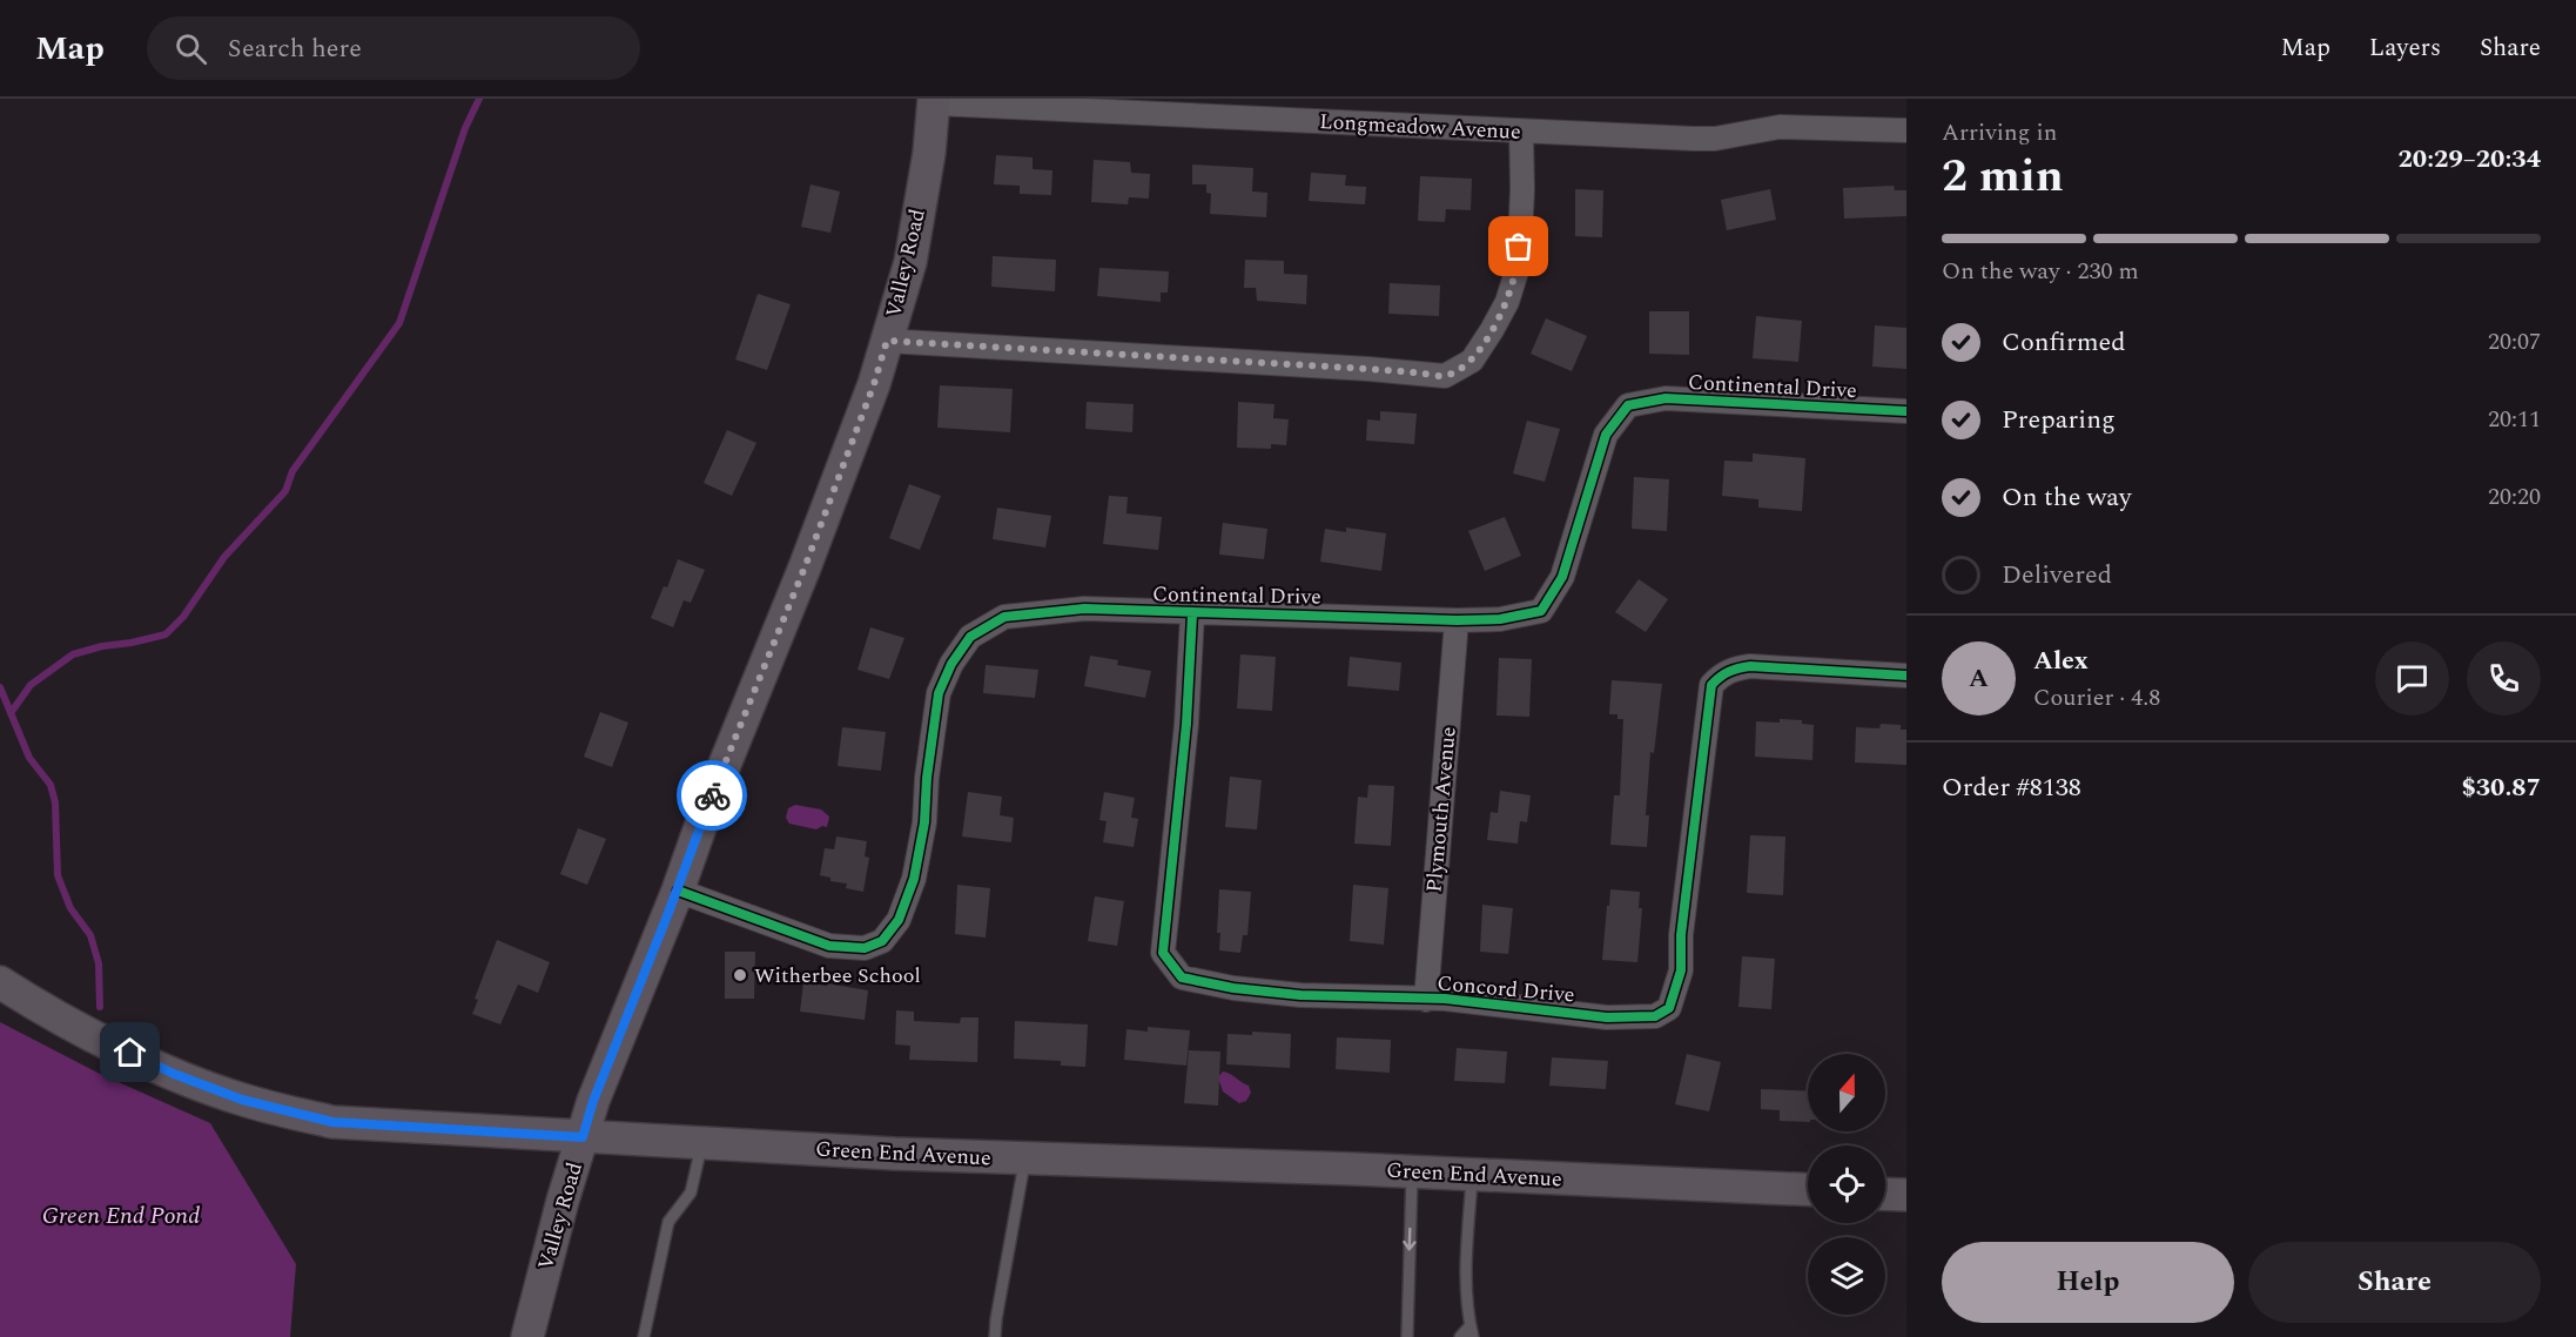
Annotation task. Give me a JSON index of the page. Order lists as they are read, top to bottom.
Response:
{
  "streets": {
    "main road": ["Valley Road", "Green End Avenue"],
    "street": [
      "Longmeadow Avenue",
      "Continental Drive",
      "Plymouth Avenue",
      "Concord Drive"
    ]
  },
  "crossings": [
    ["Longmeadow Avenue", "Valley Road"],
    ["Valley Road", "Continental Drive"],
    ["Valley Road", "Green End Avenue"],
    ["Continental Drive", "Plymouth Avenue"],
    ["Continental Drive", "Concord Drive"],
    ["Plymouth Avenue", "Concord Drive"]
  ],
  "water": ["Green End Pond"],
  "places": ["Witherbee School"],
  "north": "top",
  "page": {
    "header": "Map",
    "search": "Search here",
    "nav": ["Map", "Layers", "Share"],
    "heading": ["2 min", "Arriving in", "20:29–20:34"],
    "panel": [
      "Alex",
      "Courier · 4.8",
      "Order #8138",
      "$30.87"
    ],
    "bar": "On the way · 230 m",
    "list": [
      ["Confirmed", "20:07"],
      ["Preparing", "20:11"],
      ["On the way", "20:20"],
      "Delivered"
    ],
    "round": "A",
    "buttons": ["Help", "Share"]
  }
}
